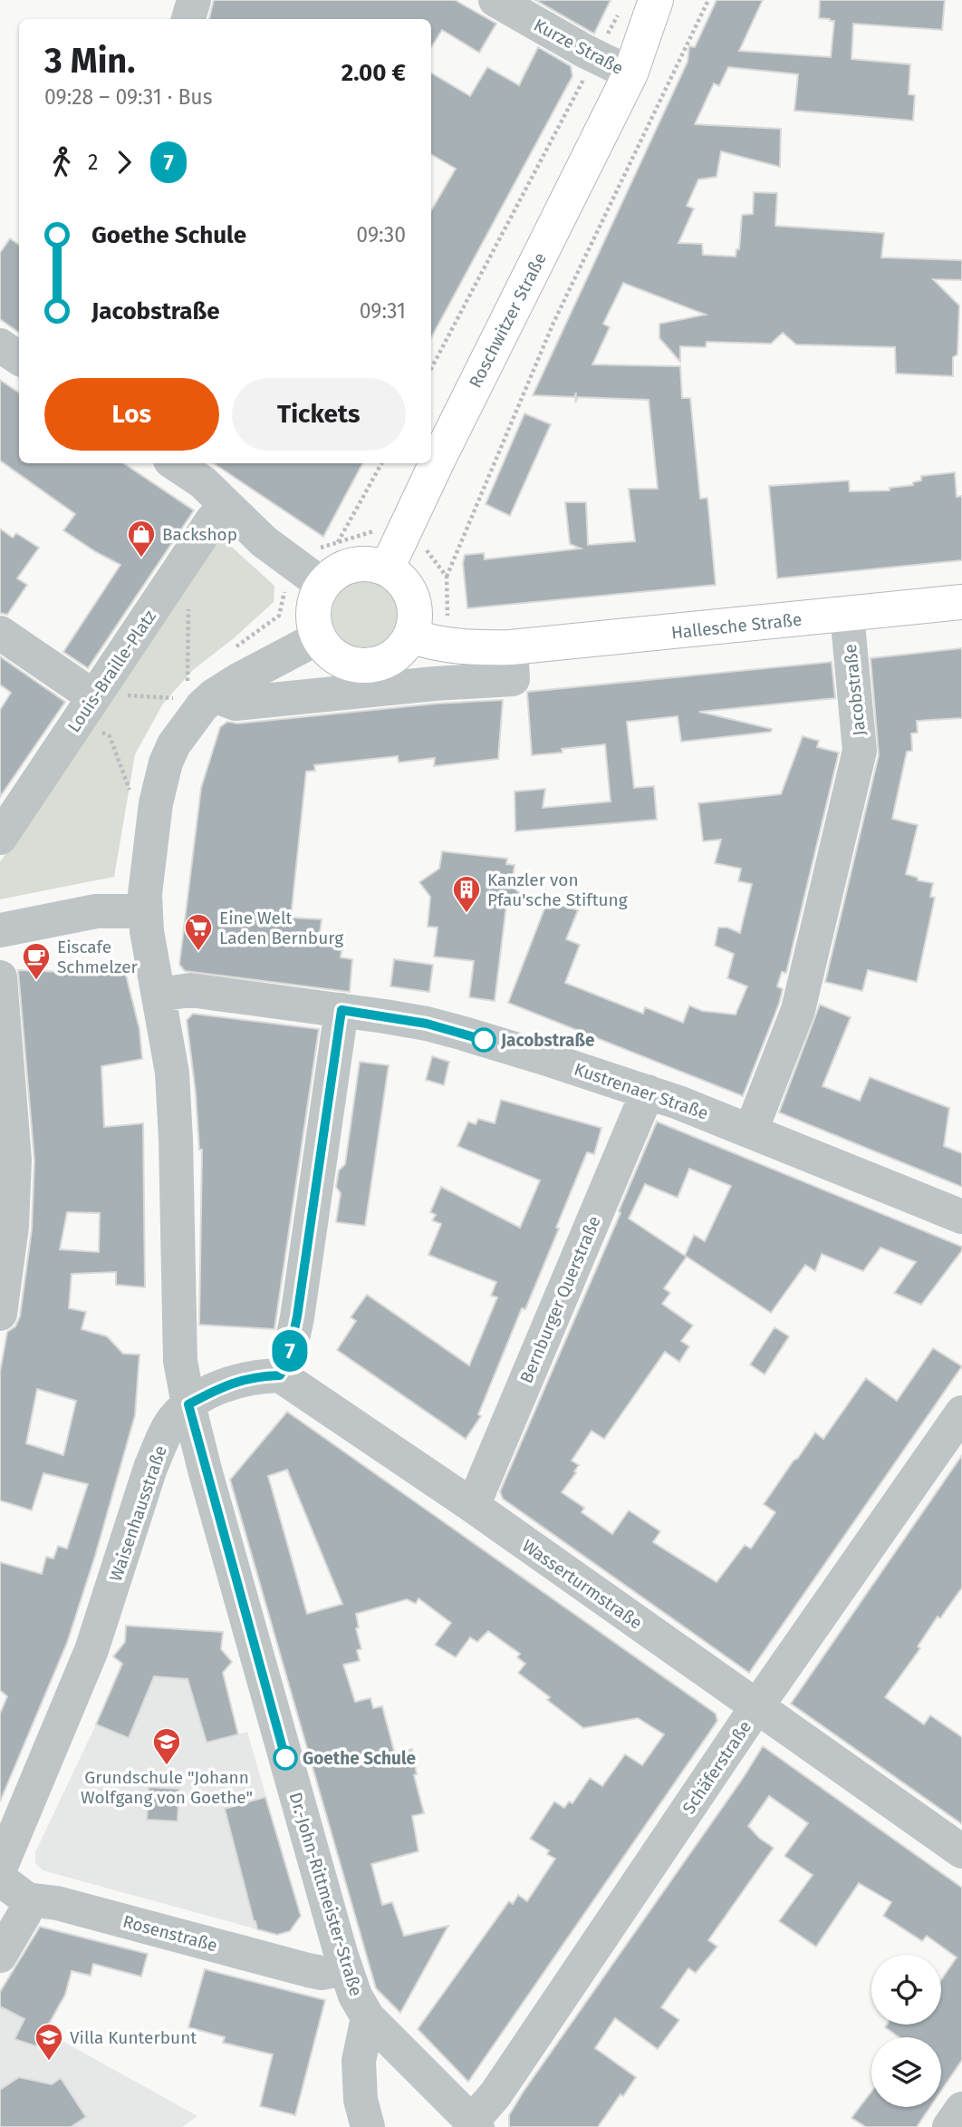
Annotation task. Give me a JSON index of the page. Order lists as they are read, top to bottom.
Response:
{
  "streets": {
    "main road": ["Roschwitzer Straße", "Hallesche Straße"],
    "street": [
      "Kurze Straße",
      "Louis-Braille-Platz",
      "Jacobstraße",
      "Kustrenaer Straße",
      "Bernburger Querstraße",
      "Waisenhausstraße",
      "Wasserturmstraße",
      "Schäferstraße",
      "Dr.-John-Rittmeister-Straße",
      "Rosenstraße"
    ]
  },
  "crossings": [
    ["Kurze Straße", "Roschwitzer Straße"],
    ["Roschwitzer Straße", "Hallesche Straße"],
    ["Hallesche Straße", "Jacobstraße"],
    ["Jacobstraße", "Kustrenaer Straße"],
    ["Kustrenaer Straße", "Bernburger Querstraße"],
    ["Bernburger Querstraße", "Wasserturmstraße"],
    ["Waisenhausstraße", "Dr.-John-Rittmeister-Straße"],
    ["Wasserturmstraße", "Schäferstraße"],
    ["Dr.-John-Rittmeister-Straße", "Rosenstraße"]
  ],
  "places": {
    "shop": ["Backshop"],
    "building": ["Kanzler von Pfau'sche Stiftung"],
    "supermarket": ["Eine Welt Laden Bernburg"],
    "cafe": ["Eiscafe Schmelzer"],
    "other": ["Jacobstraße", "Goethe Schule"],
    "school or university": ["Grundschule \"Johann Wolfgang von Goethe\"", "Villa Kunterbunt"]
  },
  "lines": ["bus line 7"],
  "page": {
    "on_map": "7",
    "heading": ["3 Min.", "09:28 – 09:31 · Bus", "2.00 €"],
    "legs": ["2", "7"],
    "list": [
      {
        "name": "Goethe Schule",
        "value": "09:30"
      },
      {
        "name": "Jacobstraße",
        "value": "09:31"
      }
    ],
    "buttons": ["Los", "Tickets"]
  }
}
